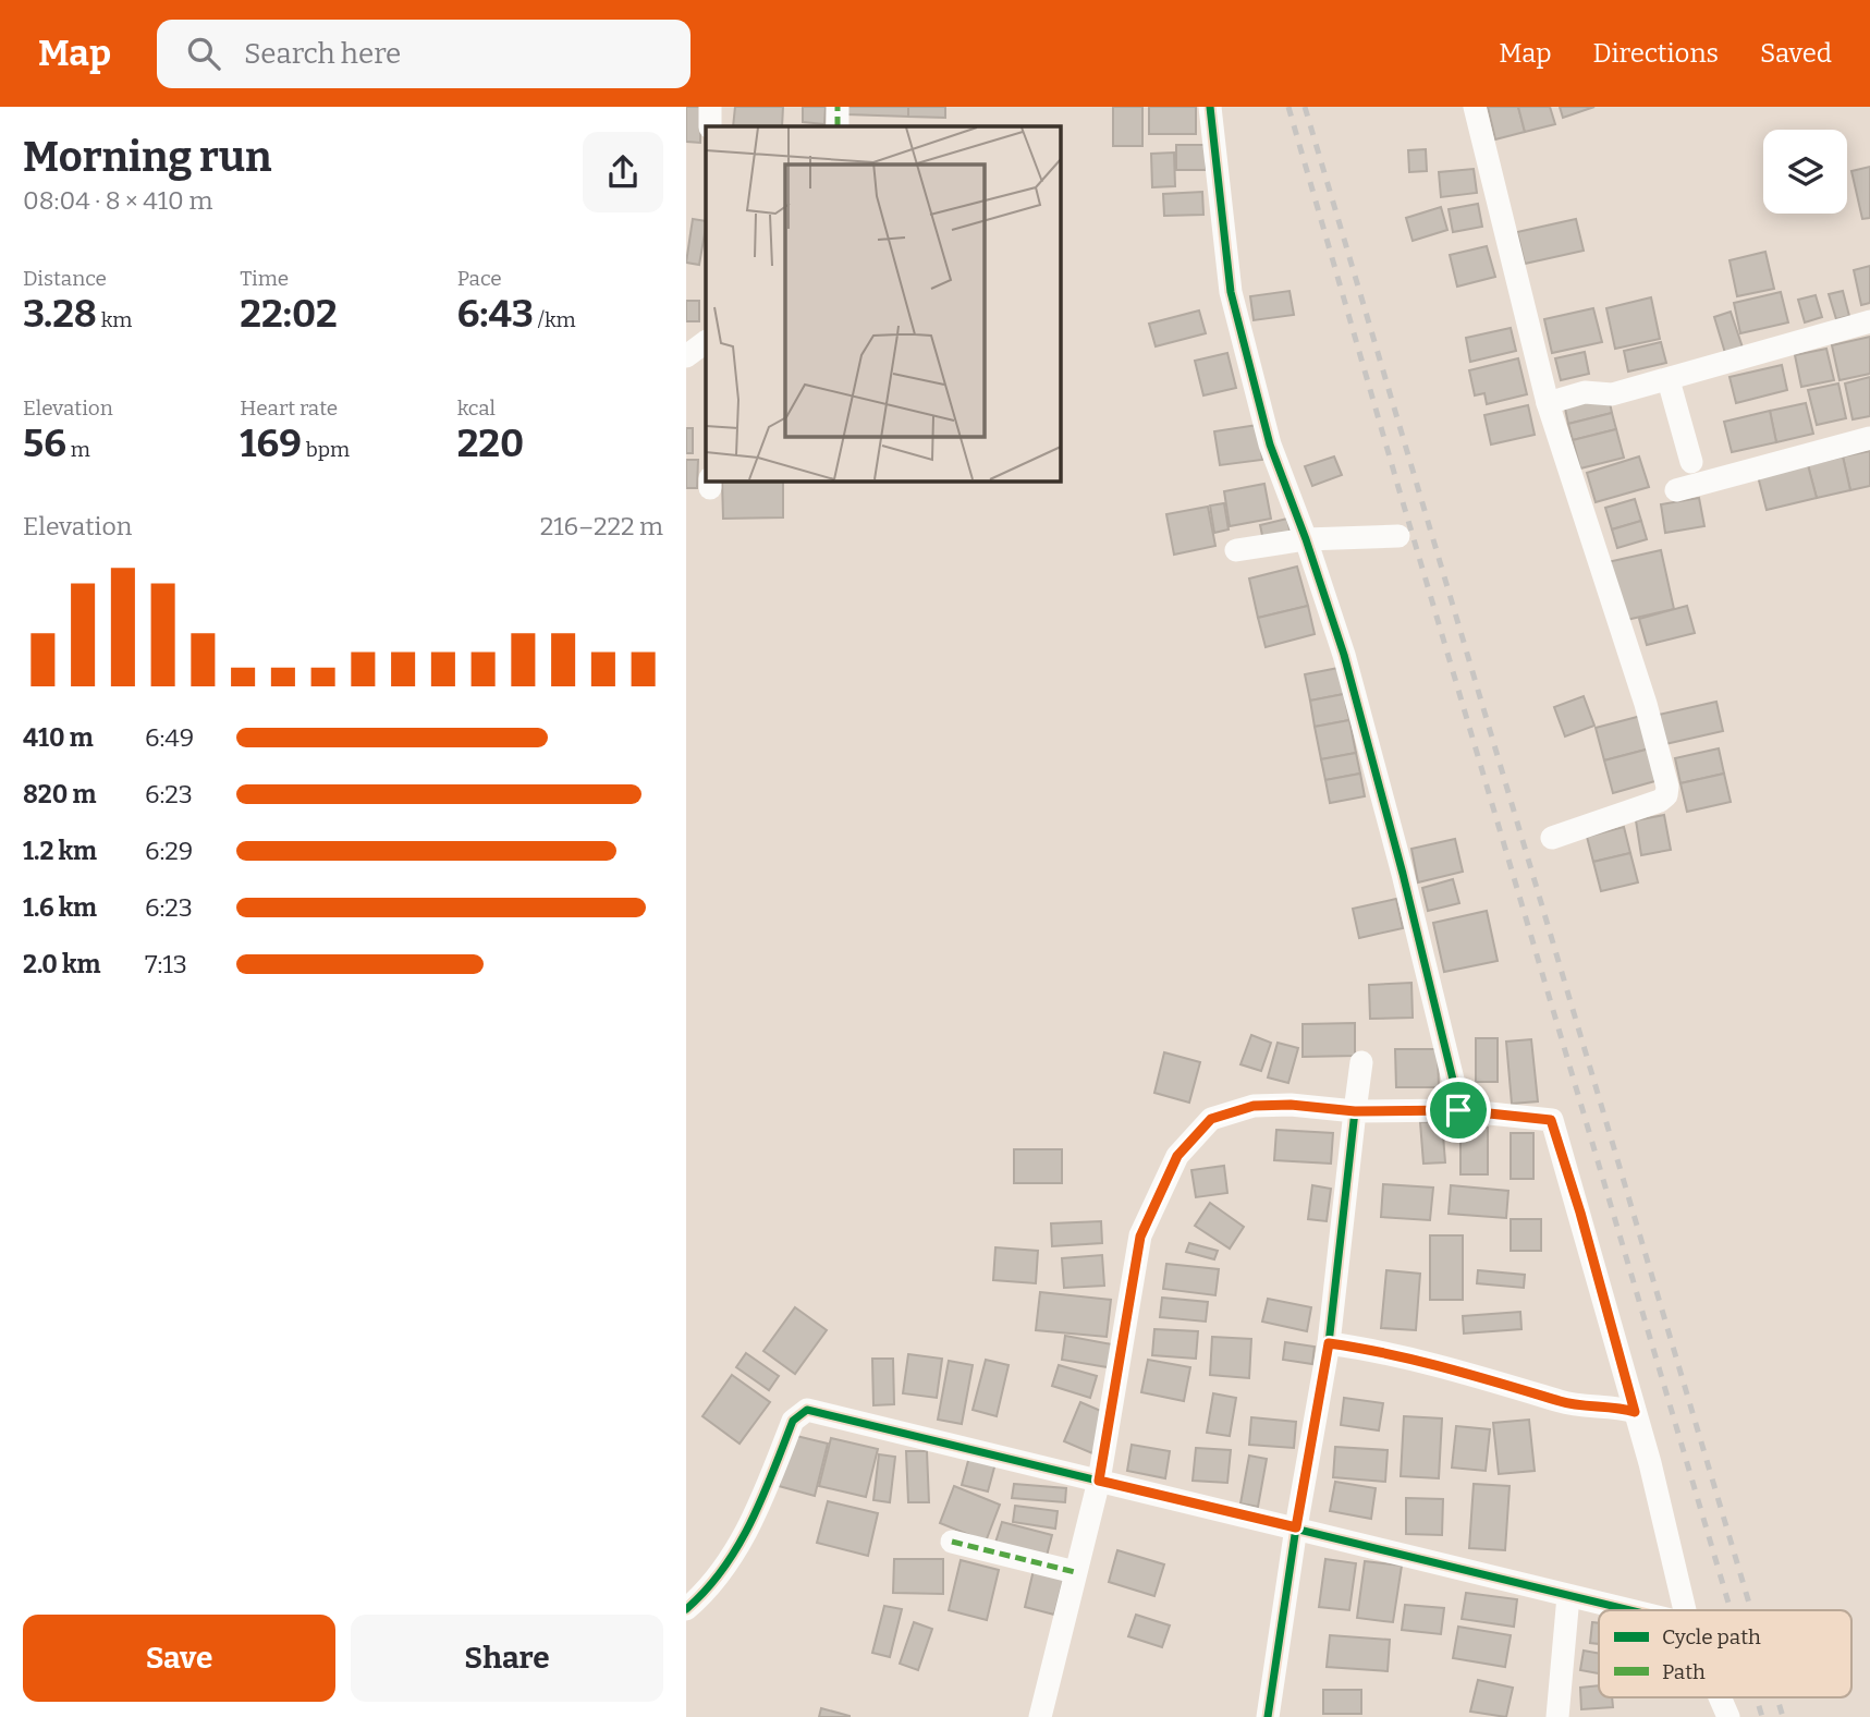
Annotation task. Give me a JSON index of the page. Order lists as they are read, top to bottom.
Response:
{
  "legend": ["Cycle path", "Path"],
  "page": {
    "header": "Map",
    "search": "Search here",
    "nav": ["Map", "Directions", "Saved"],
    "heading": ["Morning run", "08:04 · 8 × 410 m"],
    "stats": [
      ["Distance", "3.28 km"],
      ["Time", "22:02"],
      ["Pace", "6:43 /km"],
      ["Elevation", "56 m"],
      ["Heart rate", "169 bpm"],
      ["kcal", "220"]
    ],
    "chart": ["Elevation", "216–222 m"],
    "list": [
      {
        "name": "410 m",
        "note": "6:49"
      },
      {
        "name": "820 m",
        "note": "6:23"
      },
      {
        "name": "1.2 km",
        "note": "6:29"
      },
      {
        "name": "1.6 km",
        "note": "6:23"
      },
      {
        "name": "2.0 km",
        "note": "7:13"
      }
    ],
    "buttons": ["Save", "Share"]
  }
}
